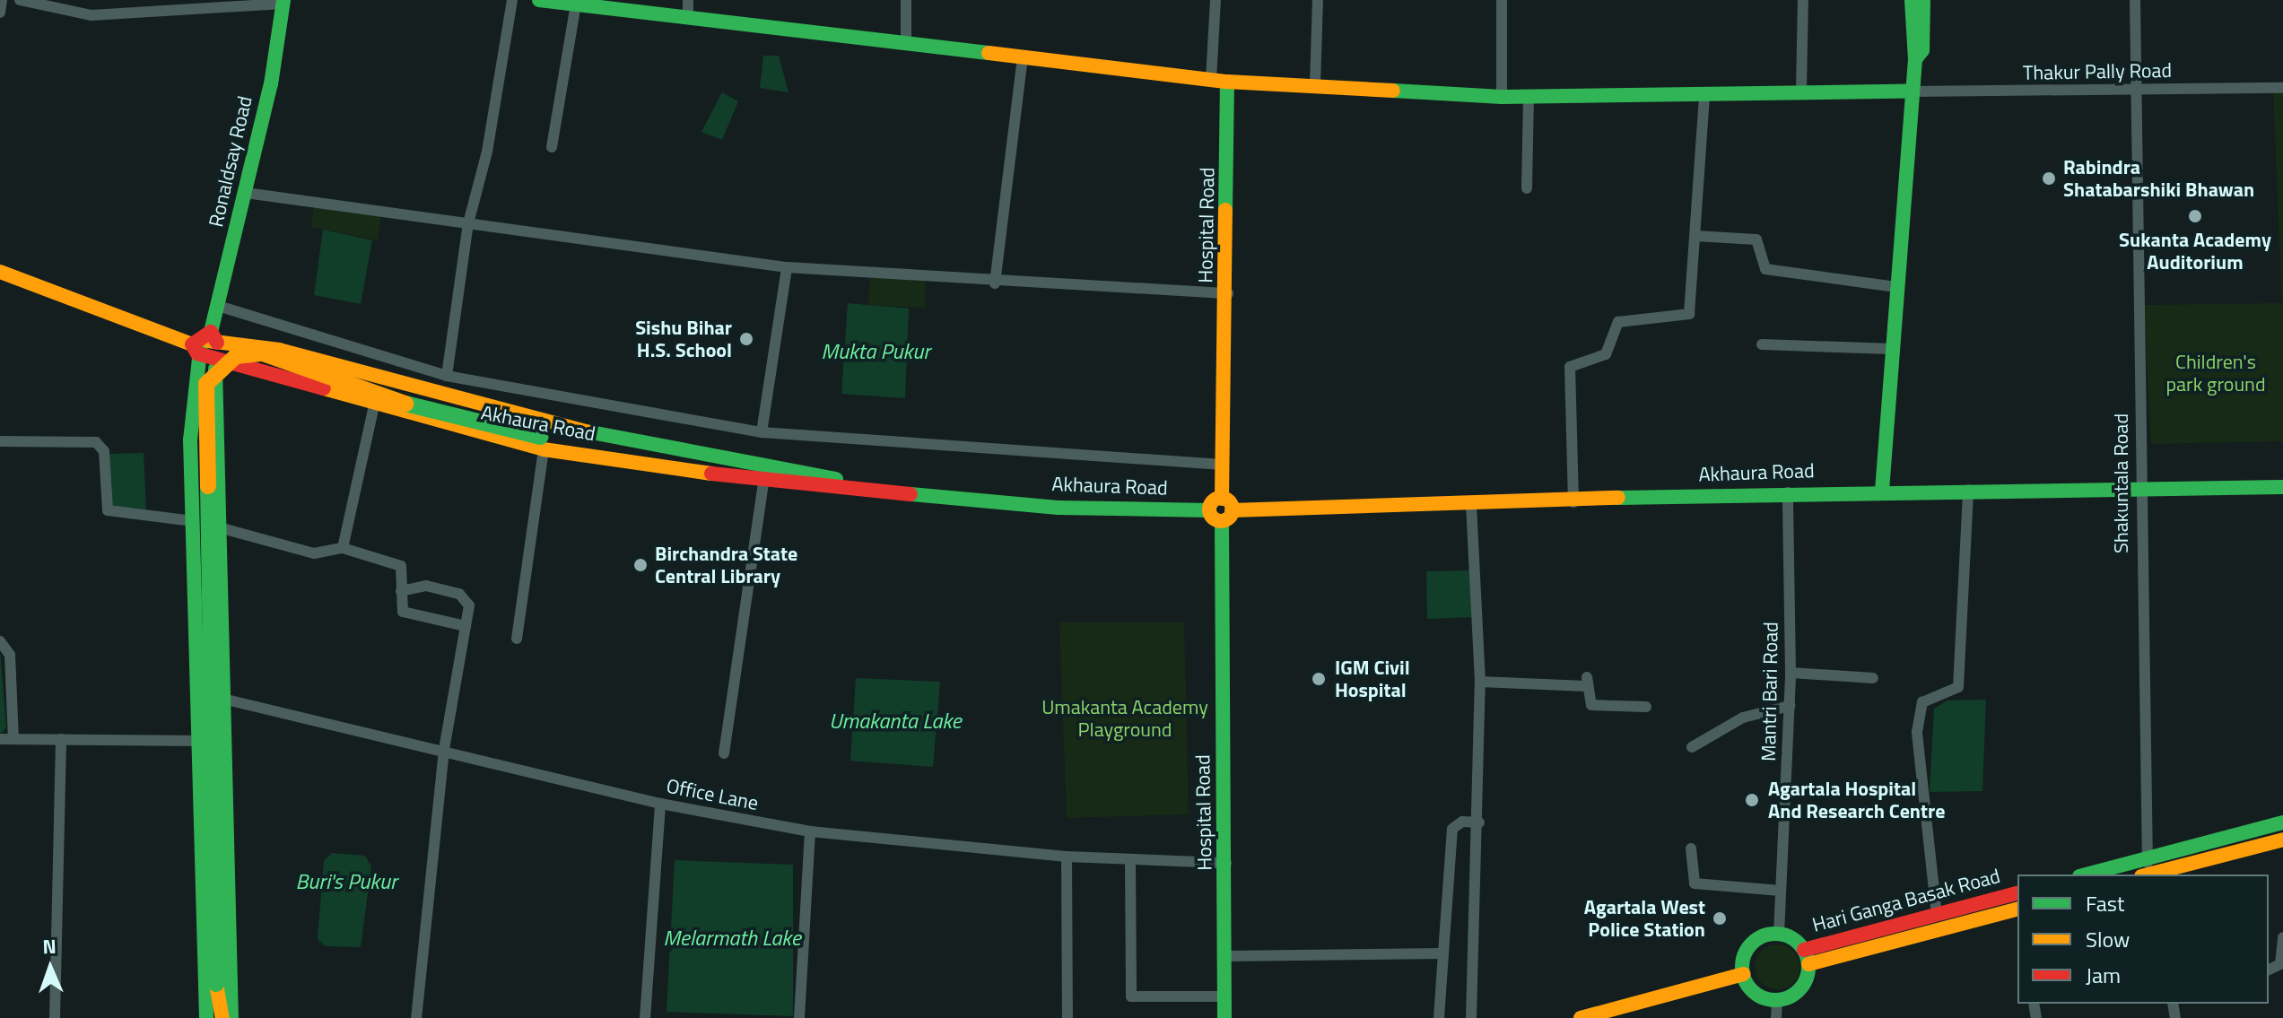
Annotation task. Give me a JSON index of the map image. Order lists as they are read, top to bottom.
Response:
{
  "streets": {
    "main road": [
      "Ronaldsay Road",
      "Hospital Road",
      "Akhaura Road",
      "Hari Ganga Basak Road"
    ],
    "street": [
      "Thakur Pally Road",
      "Shakuntala Road",
      "Mantri Bari Road",
      "Office Lane"
    ]
  },
  "crossings": [
    ["Thakur Pally Road", "Shakuntala Road"],
    ["Ronaldsay Road", "Akhaura Road"],
    ["Hospital Road", "Akhaura Road"],
    ["Hospital Road", "Office Lane"],
    ["Akhaura Road", "Shakuntala Road"],
    ["Akhaura Road", "Mantri Bari Road"],
    ["Mantri Bari Road", "Hari Ganga Basak Road"]
  ],
  "water": [
    "Mukta Pukur",
    "Umakanta Lake",
    "Buri's Pukur",
    "Melarmath Lake"
  ],
  "parks": ["Children's park ground", "Umakanta Academy Playground"],
  "places": [
    "Rabindra Shatabarshiki Bhawan",
    "Sukanta Academy Auditorium",
    "Sishu Bihar H.S. School",
    "Birchandra State Central Library",
    "IGM Civil Hospital",
    "Agartala Hospital And Research Centre",
    "Agartala West Police Station"
  ],
  "legend": ["Fast", "Slow", "Jam"],
  "north": "top"
}
